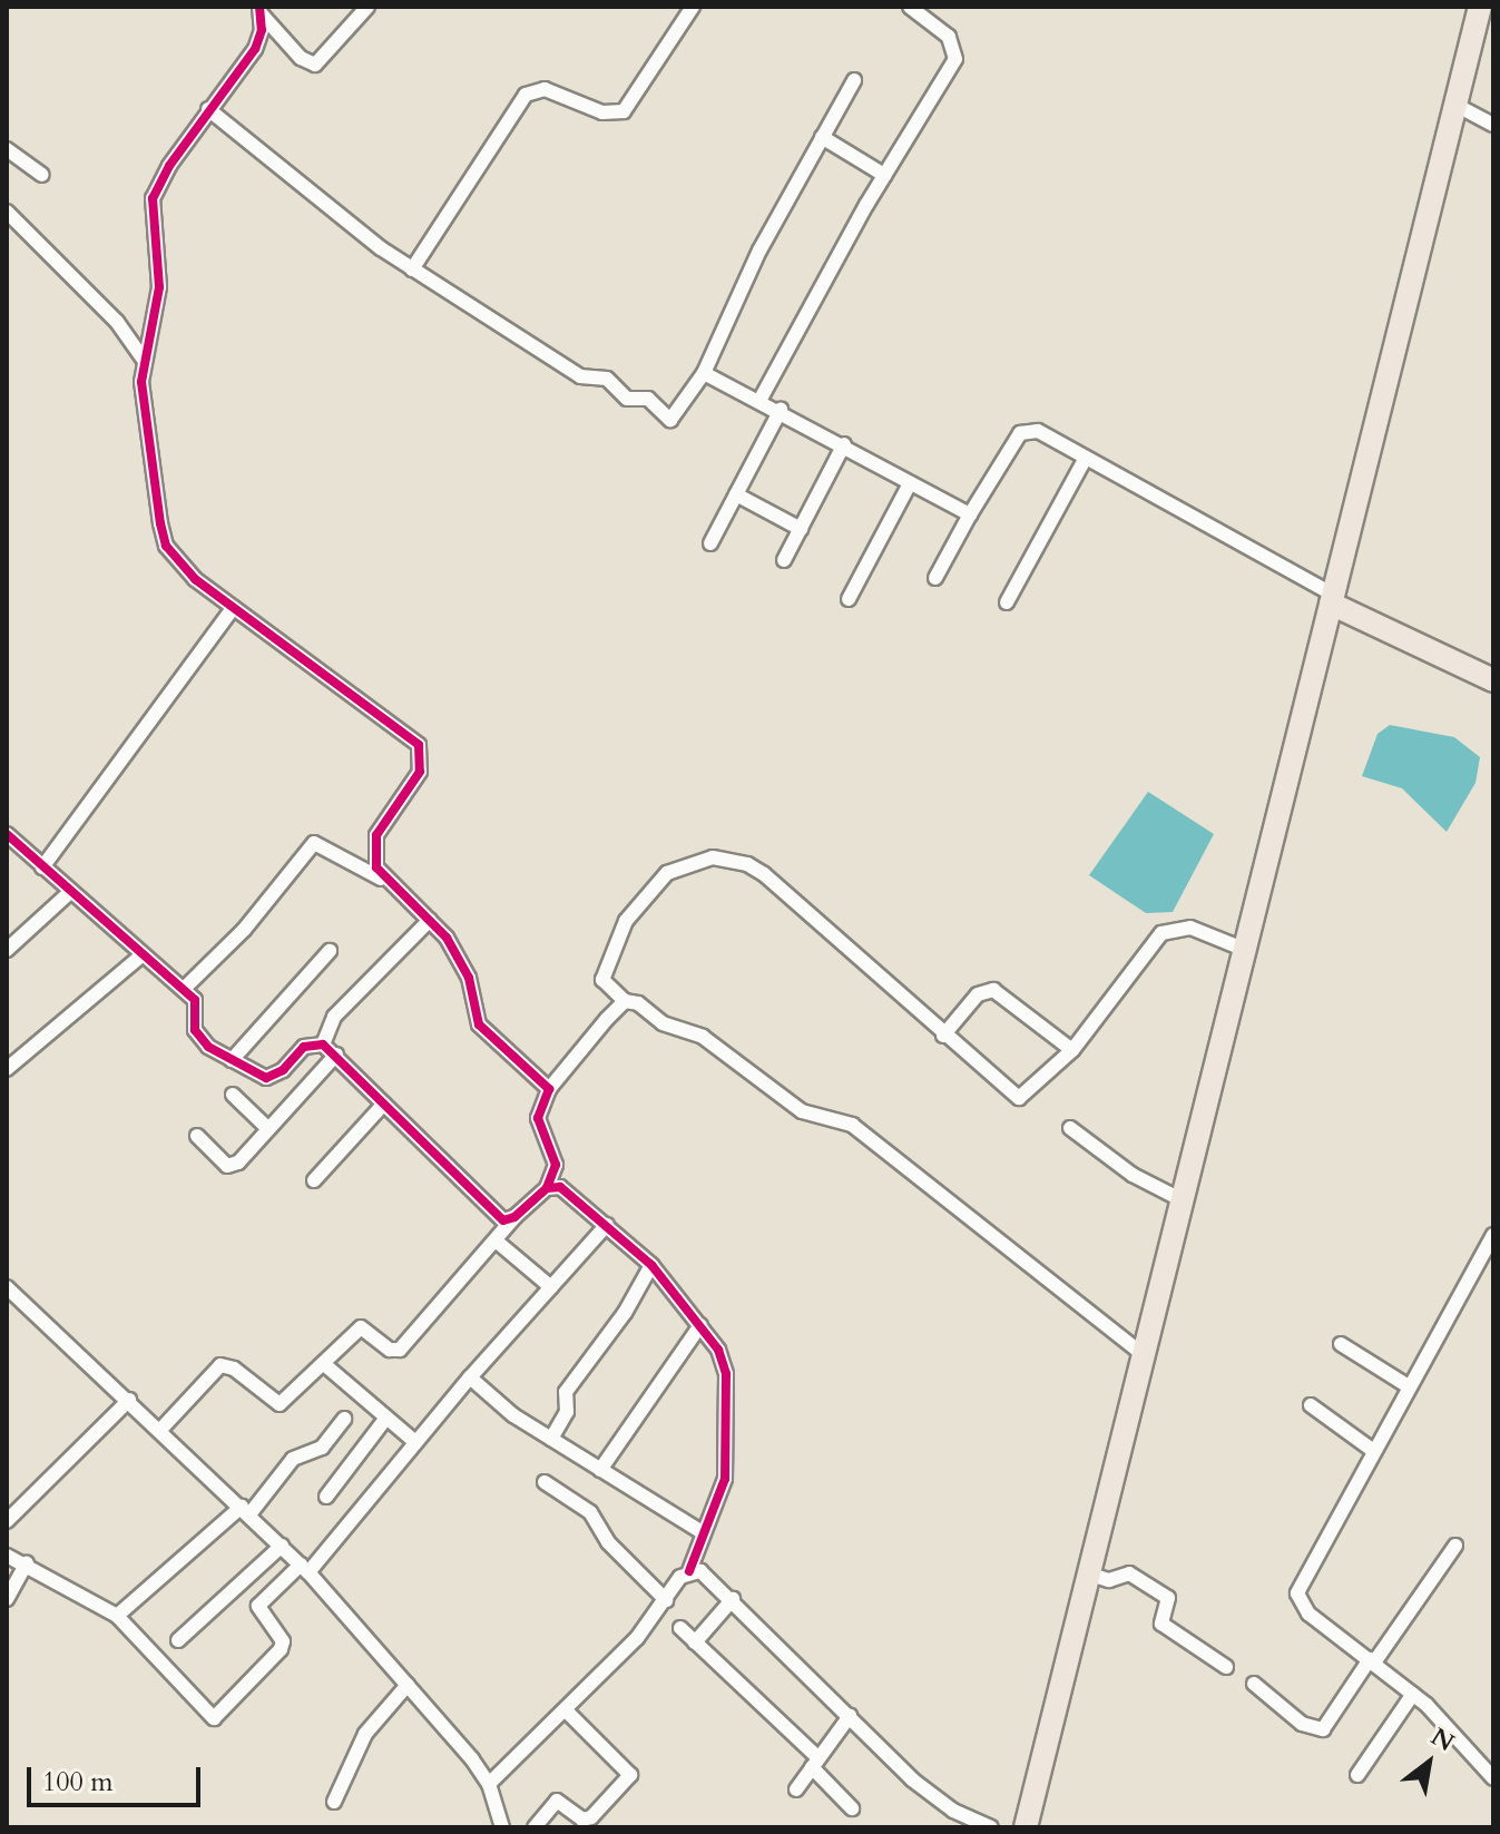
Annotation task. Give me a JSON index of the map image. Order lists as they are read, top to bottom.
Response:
{
  "scale_bar": "100 m",
  "north": "top right"
}
